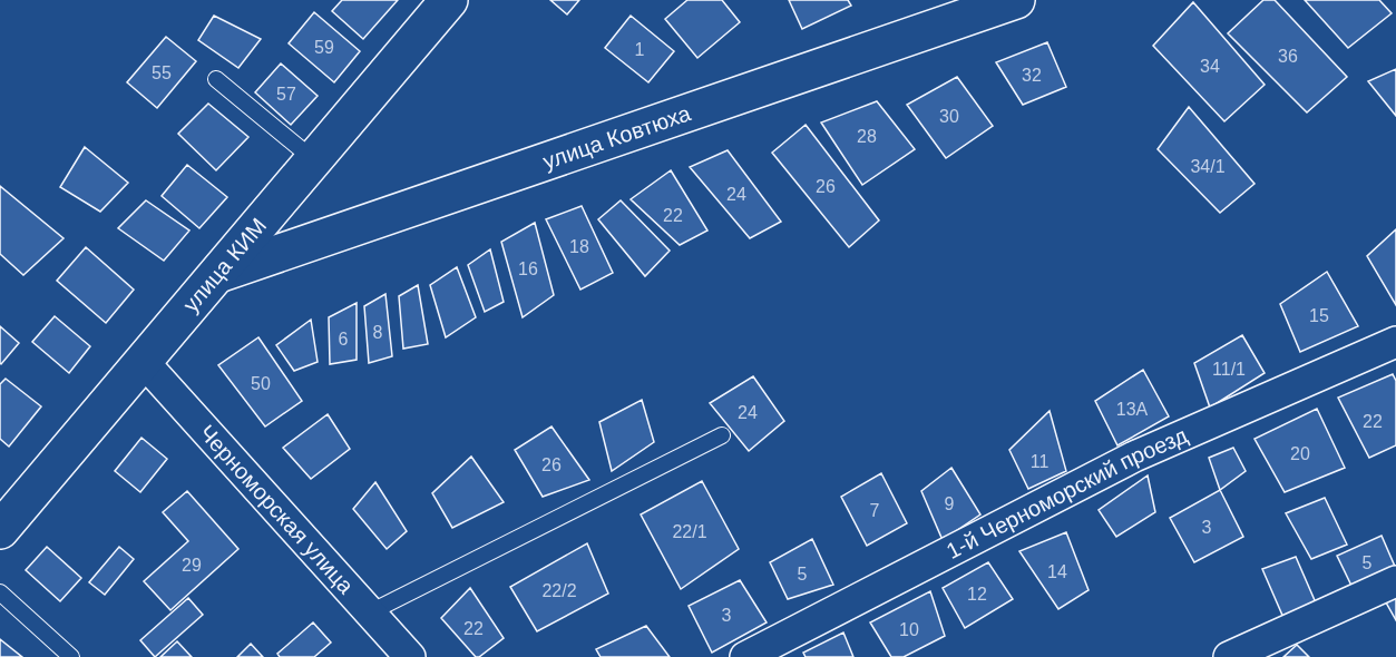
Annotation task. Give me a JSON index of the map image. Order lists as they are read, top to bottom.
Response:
{
  "streets": {
    "street": [
      "улица Ковтюха",
      "улица КИМ",
      "1-й Черноморский проезд",
      "Черноморская улица"
    ]
  },
  "crossings": [
    ["улица Ковтюха", "улица КИМ"],
    ["улица КИМ", "Черноморская улица"]
  ],
  "house_numbers": [
    "59",
    "1",
    "36",
    "34",
    "55",
    "32",
    "57",
    "30",
    "28",
    "34/1",
    "26",
    "24",
    "22",
    "18",
    "16",
    "15",
    "8",
    "6",
    "11/1",
    "50",
    "13А",
    "24",
    "22",
    "20",
    "11",
    "26",
    "9",
    "7",
    "3",
    "22/1",
    "5",
    "29",
    "14",
    "5",
    "22/2",
    "12",
    "3",
    "22",
    "10"
  ]
}
